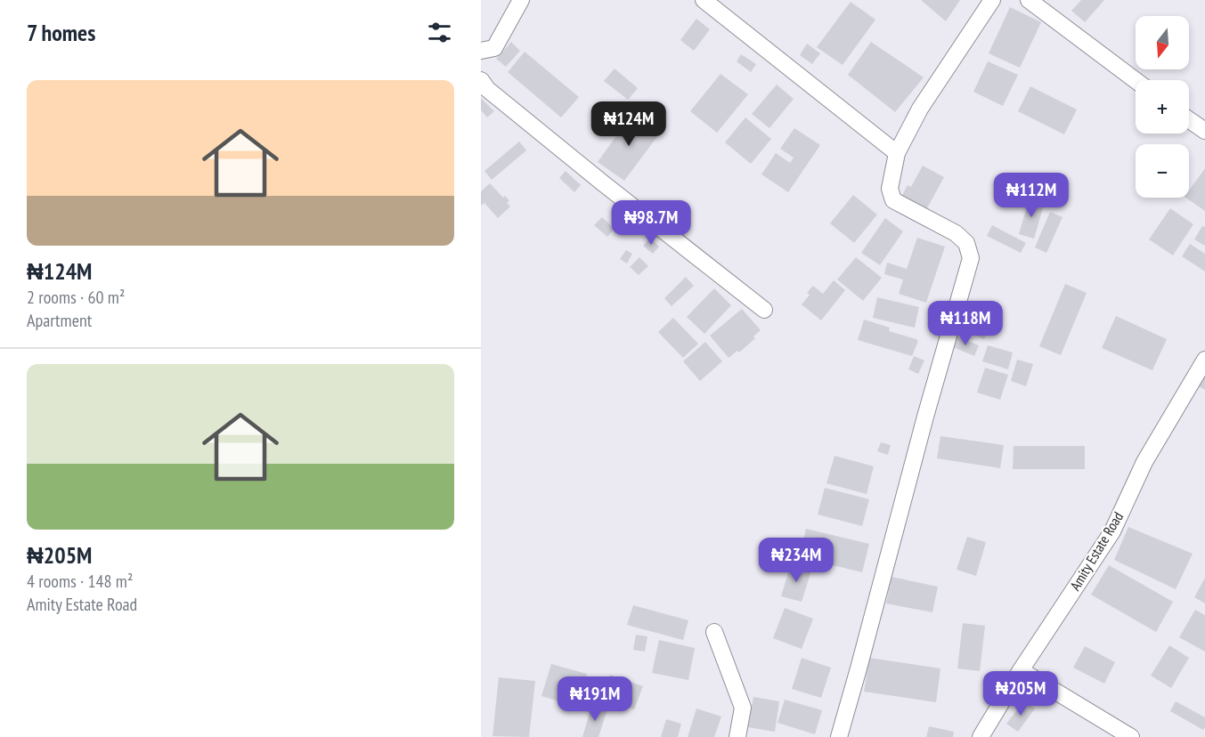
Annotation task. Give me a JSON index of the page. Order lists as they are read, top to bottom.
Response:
{
  "streets": {
    "street": ["Amity Estate Road"]
  },
  "north": "bottom",
  "page": {
    "heading": "7 homes",
    "map_buttons": ["+", "−"],
    "list": [
      {
        "name": "₦124M",
        "note": "2 rooms · 60 m² · Apartment"
      },
      {
        "name": "₦205M",
        "note": "4 rooms · 148 m² · Amity Estate Road"
      }
    ],
    "price": [
      "₦124M",
      "₦112M",
      "₦98.7M",
      "₦118M",
      "₦234M",
      "₦205M",
      "₦191M"
    ]
  }
}
